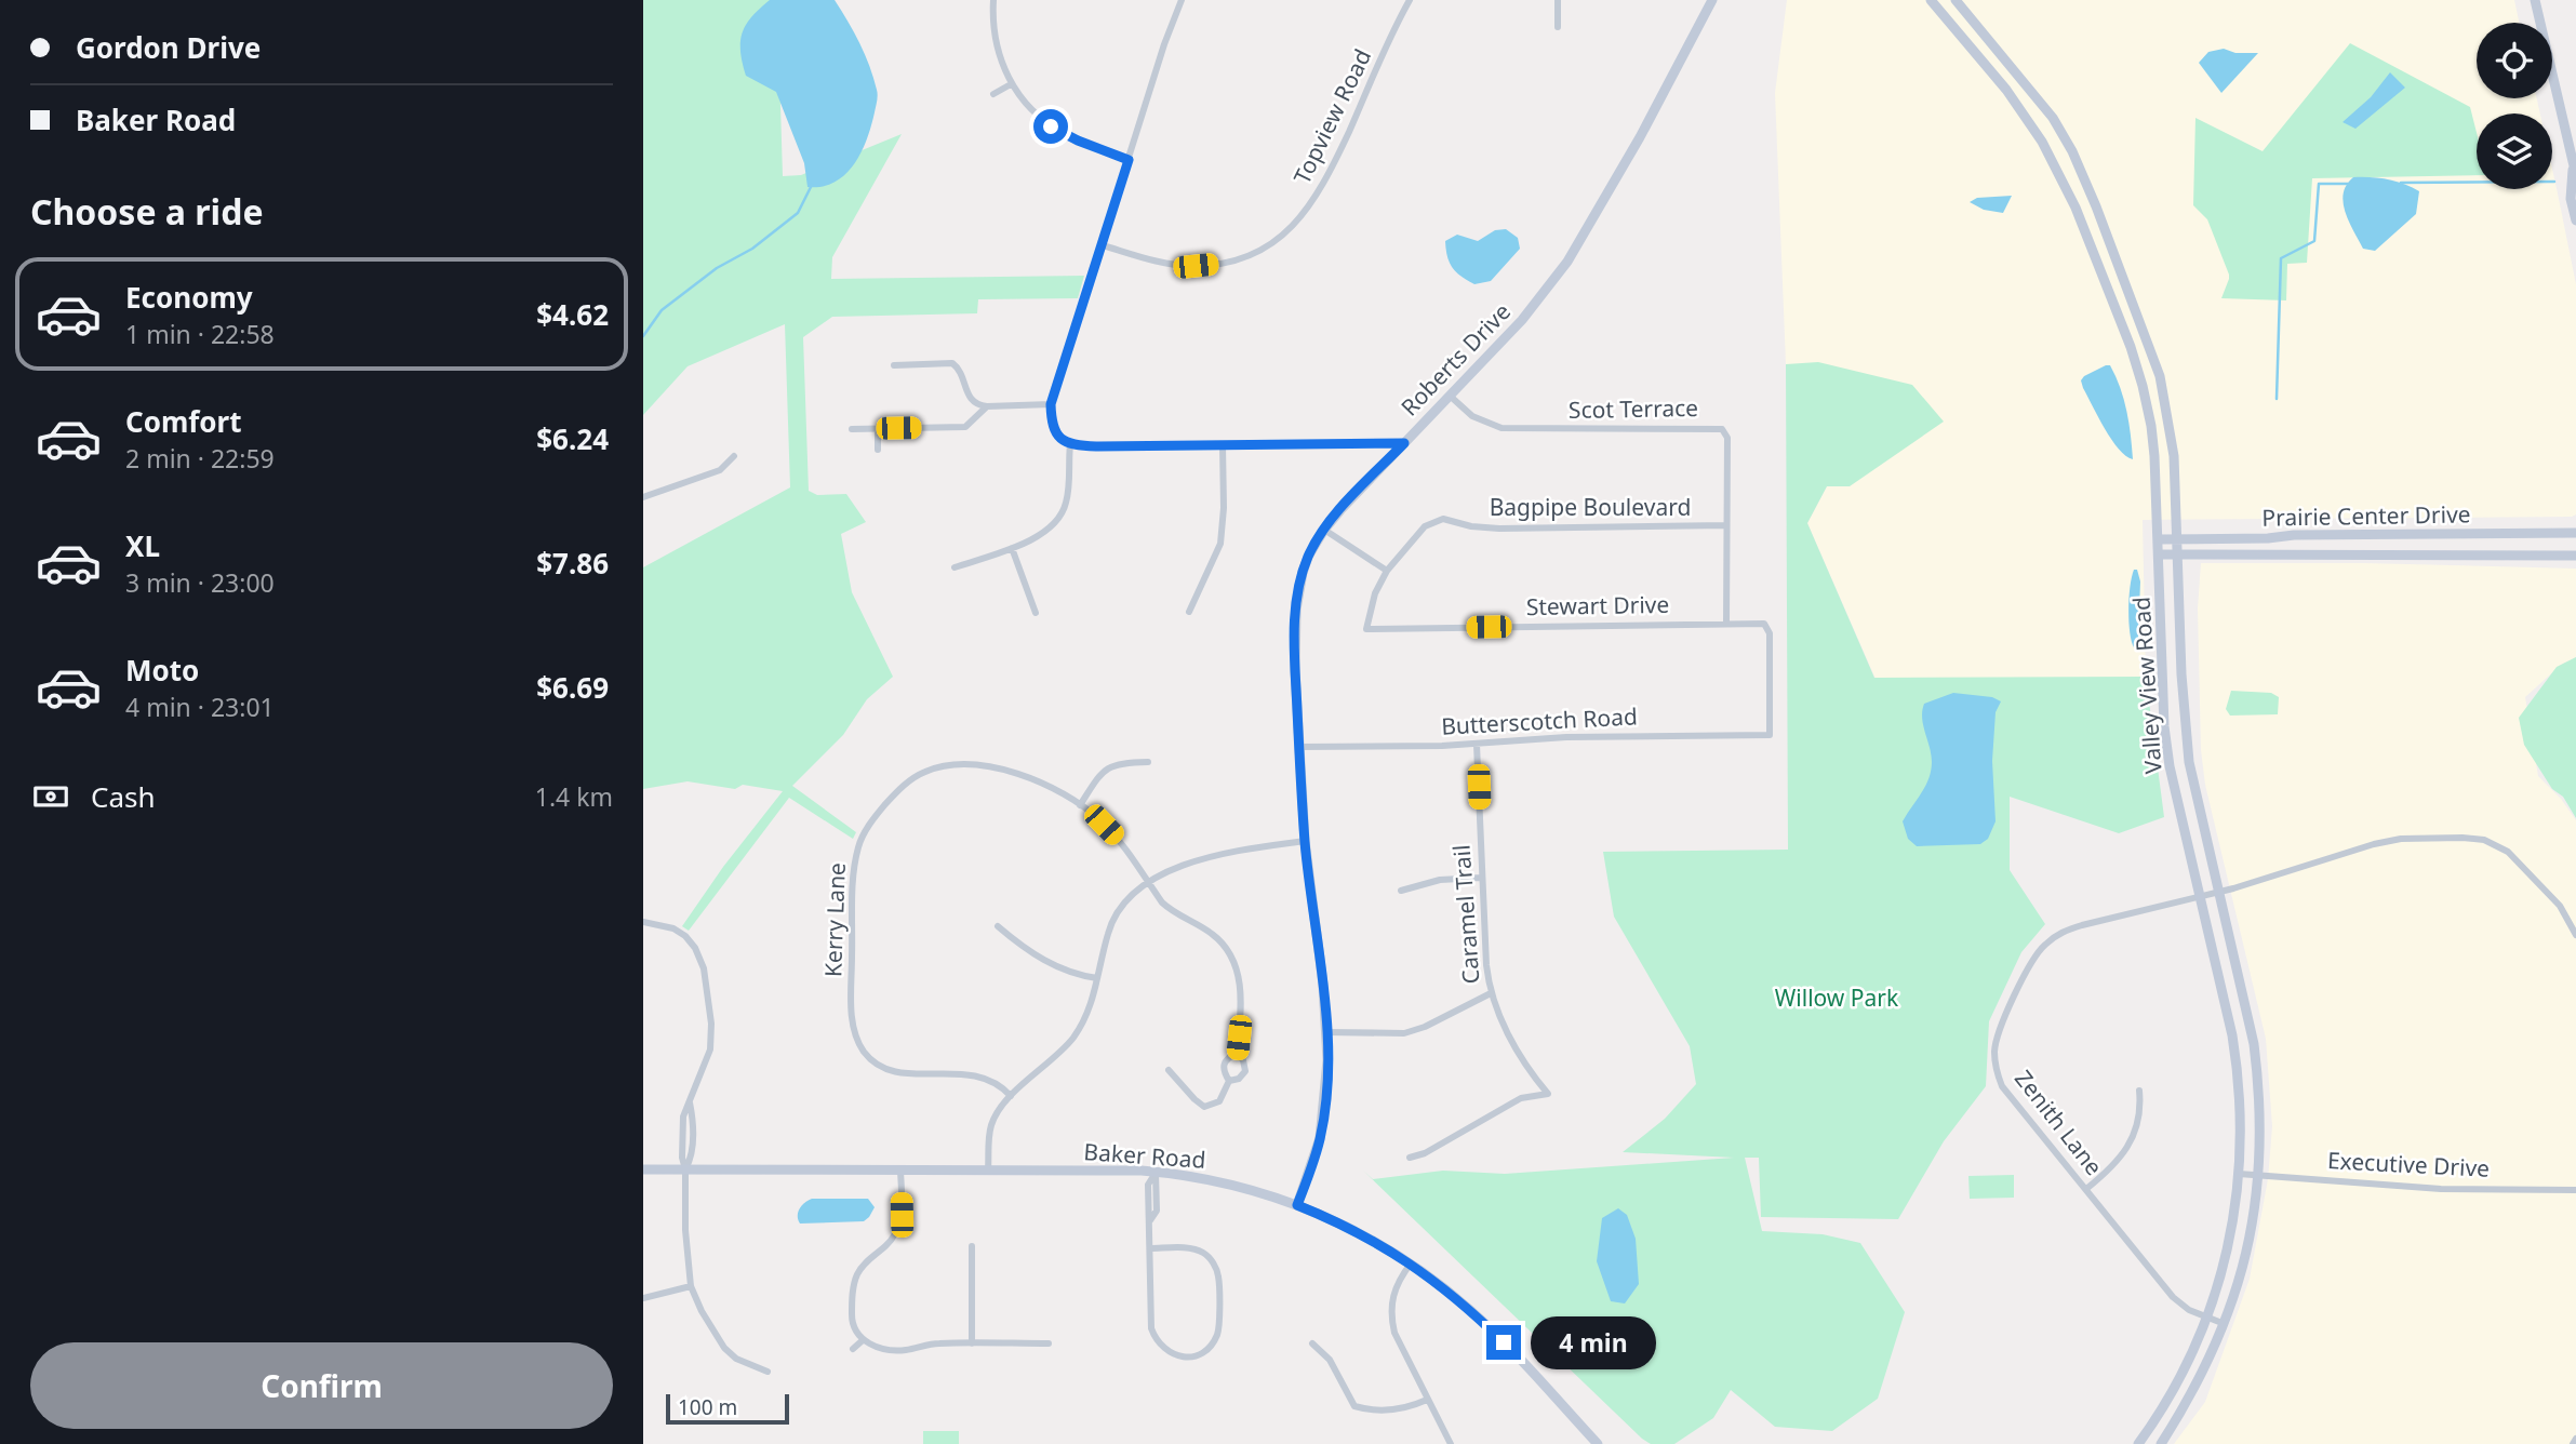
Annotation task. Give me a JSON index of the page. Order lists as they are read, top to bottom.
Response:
{
  "streets": {
    "main road": [
      "Roberts Drive",
      "Prairie Center Drive",
      "Valley View Road",
      "Baker Road"
    ],
    "street": [
      "Topview Road",
      "Scot Terrace",
      "Bagpipe Boulevard",
      "Stewart Drive",
      "Butterscotch Road",
      "Caramel Trail",
      "Kerry Lane",
      "Zenith Lane",
      "Executive Drive"
    ]
  },
  "crossings": [
    ["Roberts Drive", "Scot Terrace"],
    ["Roberts Drive", "Butterscotch Road"],
    ["Roberts Drive", "Baker Road"],
    ["Scot Terrace", "Bagpipe Boulevard"],
    ["Scot Terrace", "Stewart Drive"],
    ["Bagpipe Boulevard", "Stewart Drive"],
    ["Prairie Center Drive", "Valley View Road"],
    ["Stewart Drive", "Butterscotch Road"],
    ["Valley View Road", "Zenith Lane"],
    ["Valley View Road", "Executive Drive"],
    ["Butterscotch Road", "Caramel Trail"]
  ],
  "parks": ["Willow Park"],
  "scale_bar": "100 m",
  "page": {
    "banner": ["Gordon Drive", "Baker Road"],
    "heading": "Choose a ride",
    "list": [
      {
        "name": "Economy",
        "note": "1 min · 22:58",
        "value": "$4.62"
      },
      {
        "name": "Comfort",
        "note": "2 min · 22:59",
        "value": "$6.24"
      },
      {
        "name": "XL",
        "note": "3 min · 23:00",
        "value": "$7.86"
      },
      {
        "name": "Moto",
        "note": "4 min · 23:01",
        "value": "$6.69"
      }
    ],
    "pay": ["Cash", "1.4 km"],
    "bubble": "4 min",
    "buttons": "Confirm",
    "scale": "100 m"
  }
}
